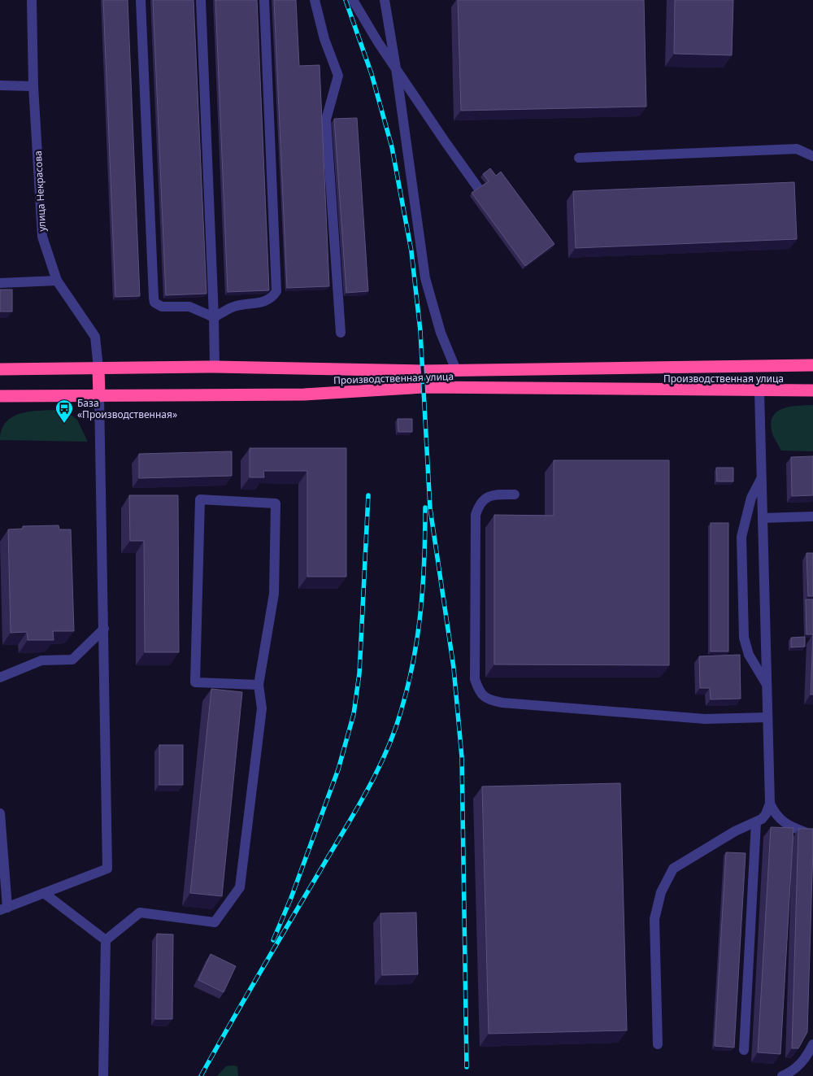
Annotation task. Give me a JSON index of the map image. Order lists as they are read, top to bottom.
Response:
{
  "streets": {
    "highway": ["Производственная улица"],
    "street": ["улица Некрасова"]
  },
  "crossings": [
    ["улица Некрасова", "Производственная улица"]
  ],
  "places": {
    "bus stop": ["База «Производственная»"]
  }
}
